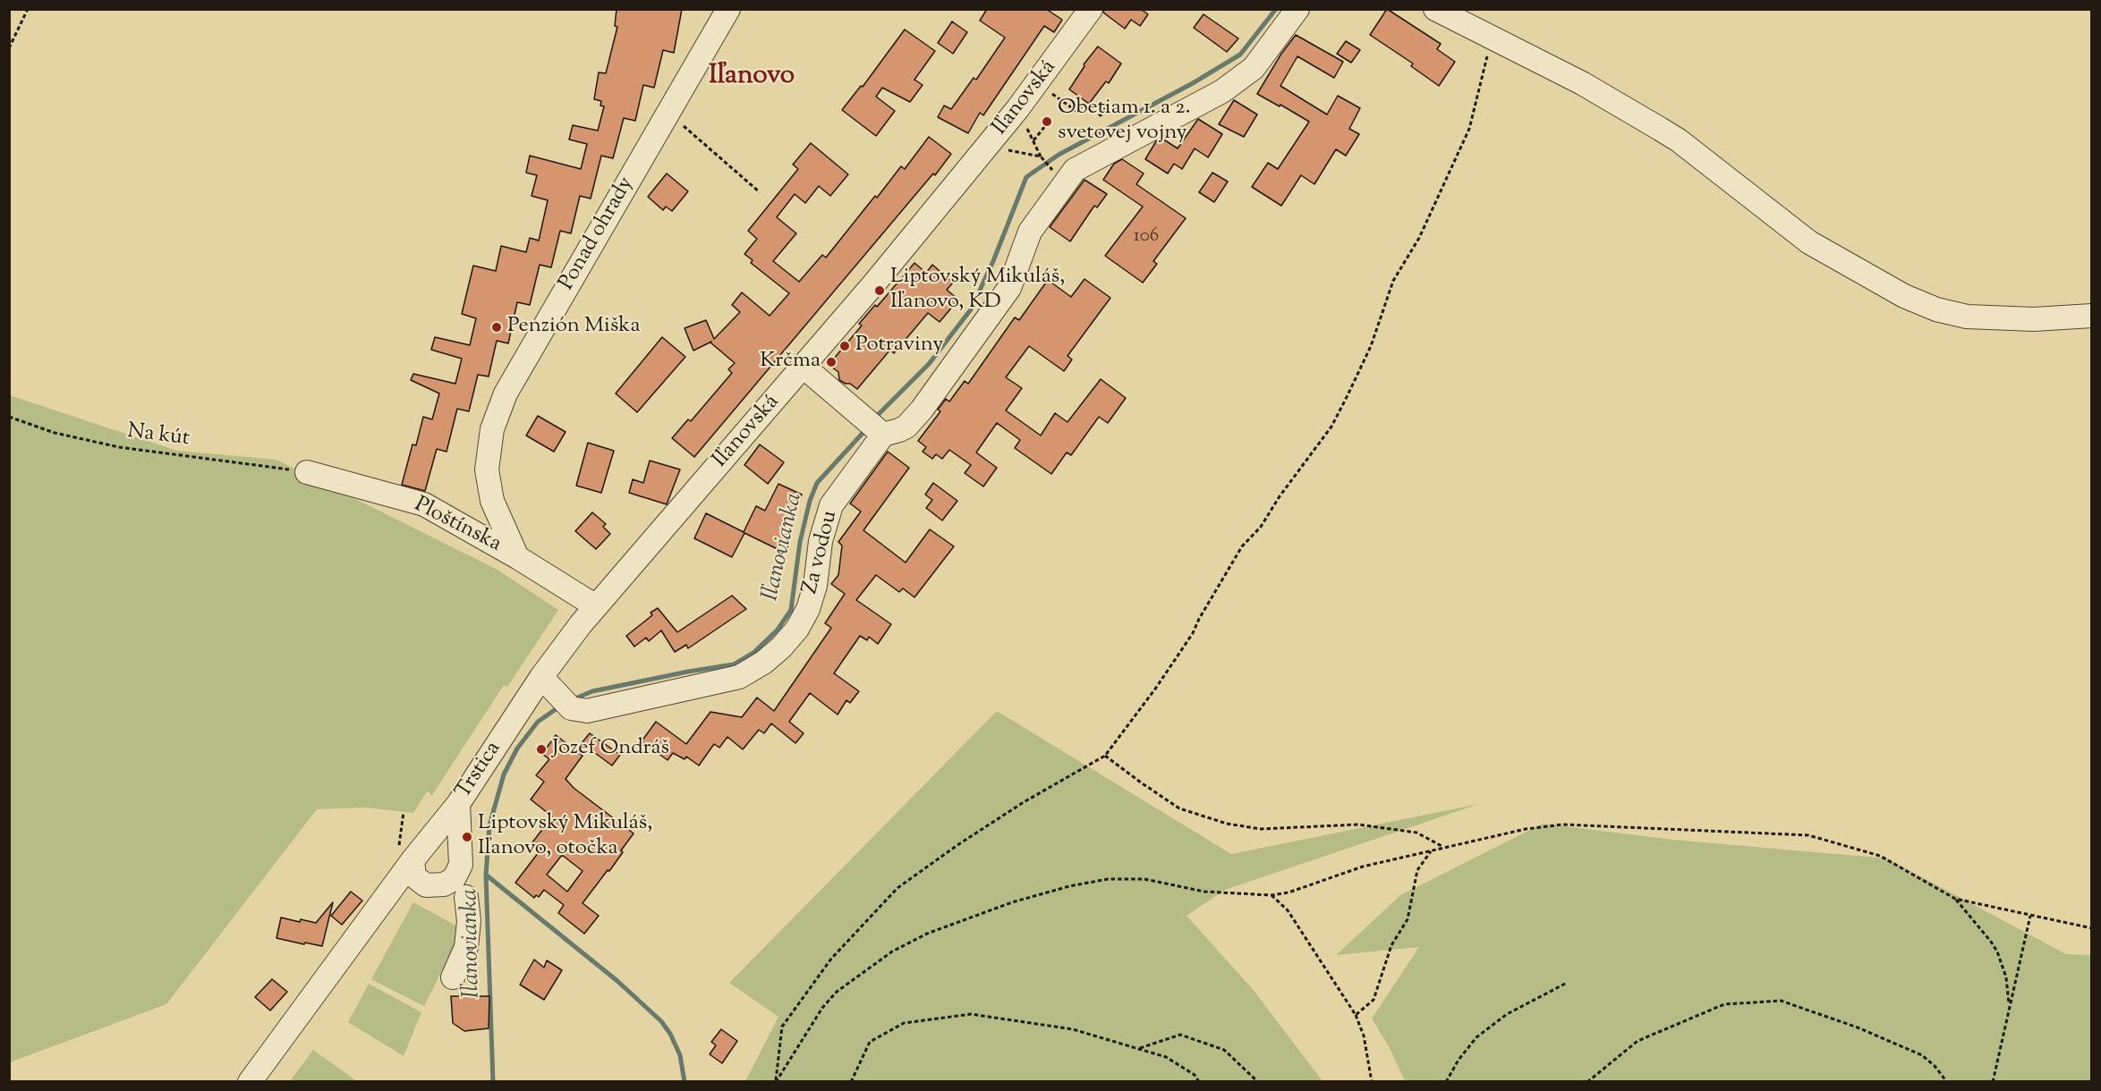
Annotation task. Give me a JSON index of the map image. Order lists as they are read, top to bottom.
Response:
{
  "streets": {
    "street": [
      "Iľanovská",
      "Ponad ohrady",
      "Ploštínska",
      "Za vodou",
      "Trstica"
    ],
    "path": ["Na kút"]
  },
  "crossings": [
    ["Iľanovská", "Ploštínska"],
    ["Iľanovská", "Za vodou"],
    ["Iľanovská", "Trstica"],
    ["Ponad ohrady", "Ploštínska"],
    ["Na kút", "Ploštínska"],
    ["Za vodou", "Trstica"]
  ],
  "districts": ["Iľanovo"],
  "water": ["Iľanovianka"],
  "places": [
    "Obetiam 1. a 2. svetovej vojny",
    "Liptovský Mikuláš, Iľanovo, KD",
    "Penzión Miška",
    "Potraviny",
    "Krčma",
    "Jozef Ondráš",
    "Liptovský Mikuláš, Iľanovo, otočka"
  ],
  "house_numbers": ["106"]
}
